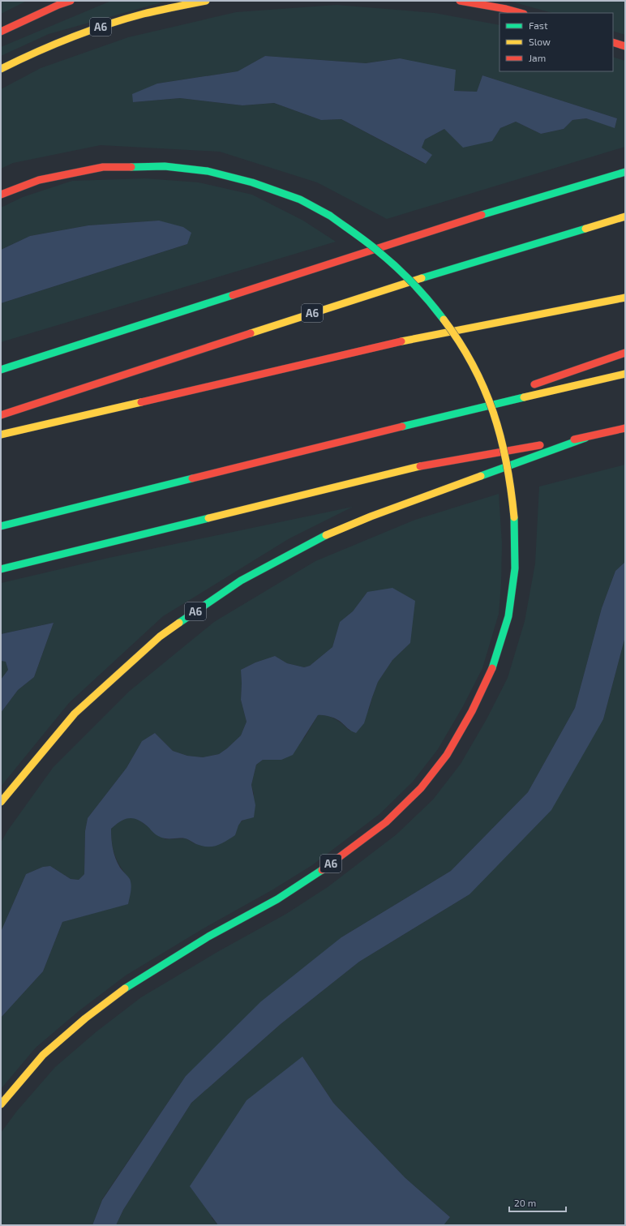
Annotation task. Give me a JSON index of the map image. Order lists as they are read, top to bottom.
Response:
{
  "streets": {
    "highway": ["A6"]
  },
  "legend": ["Fast", "Slow", "Jam"],
  "scale_bar": "20 m"
}
